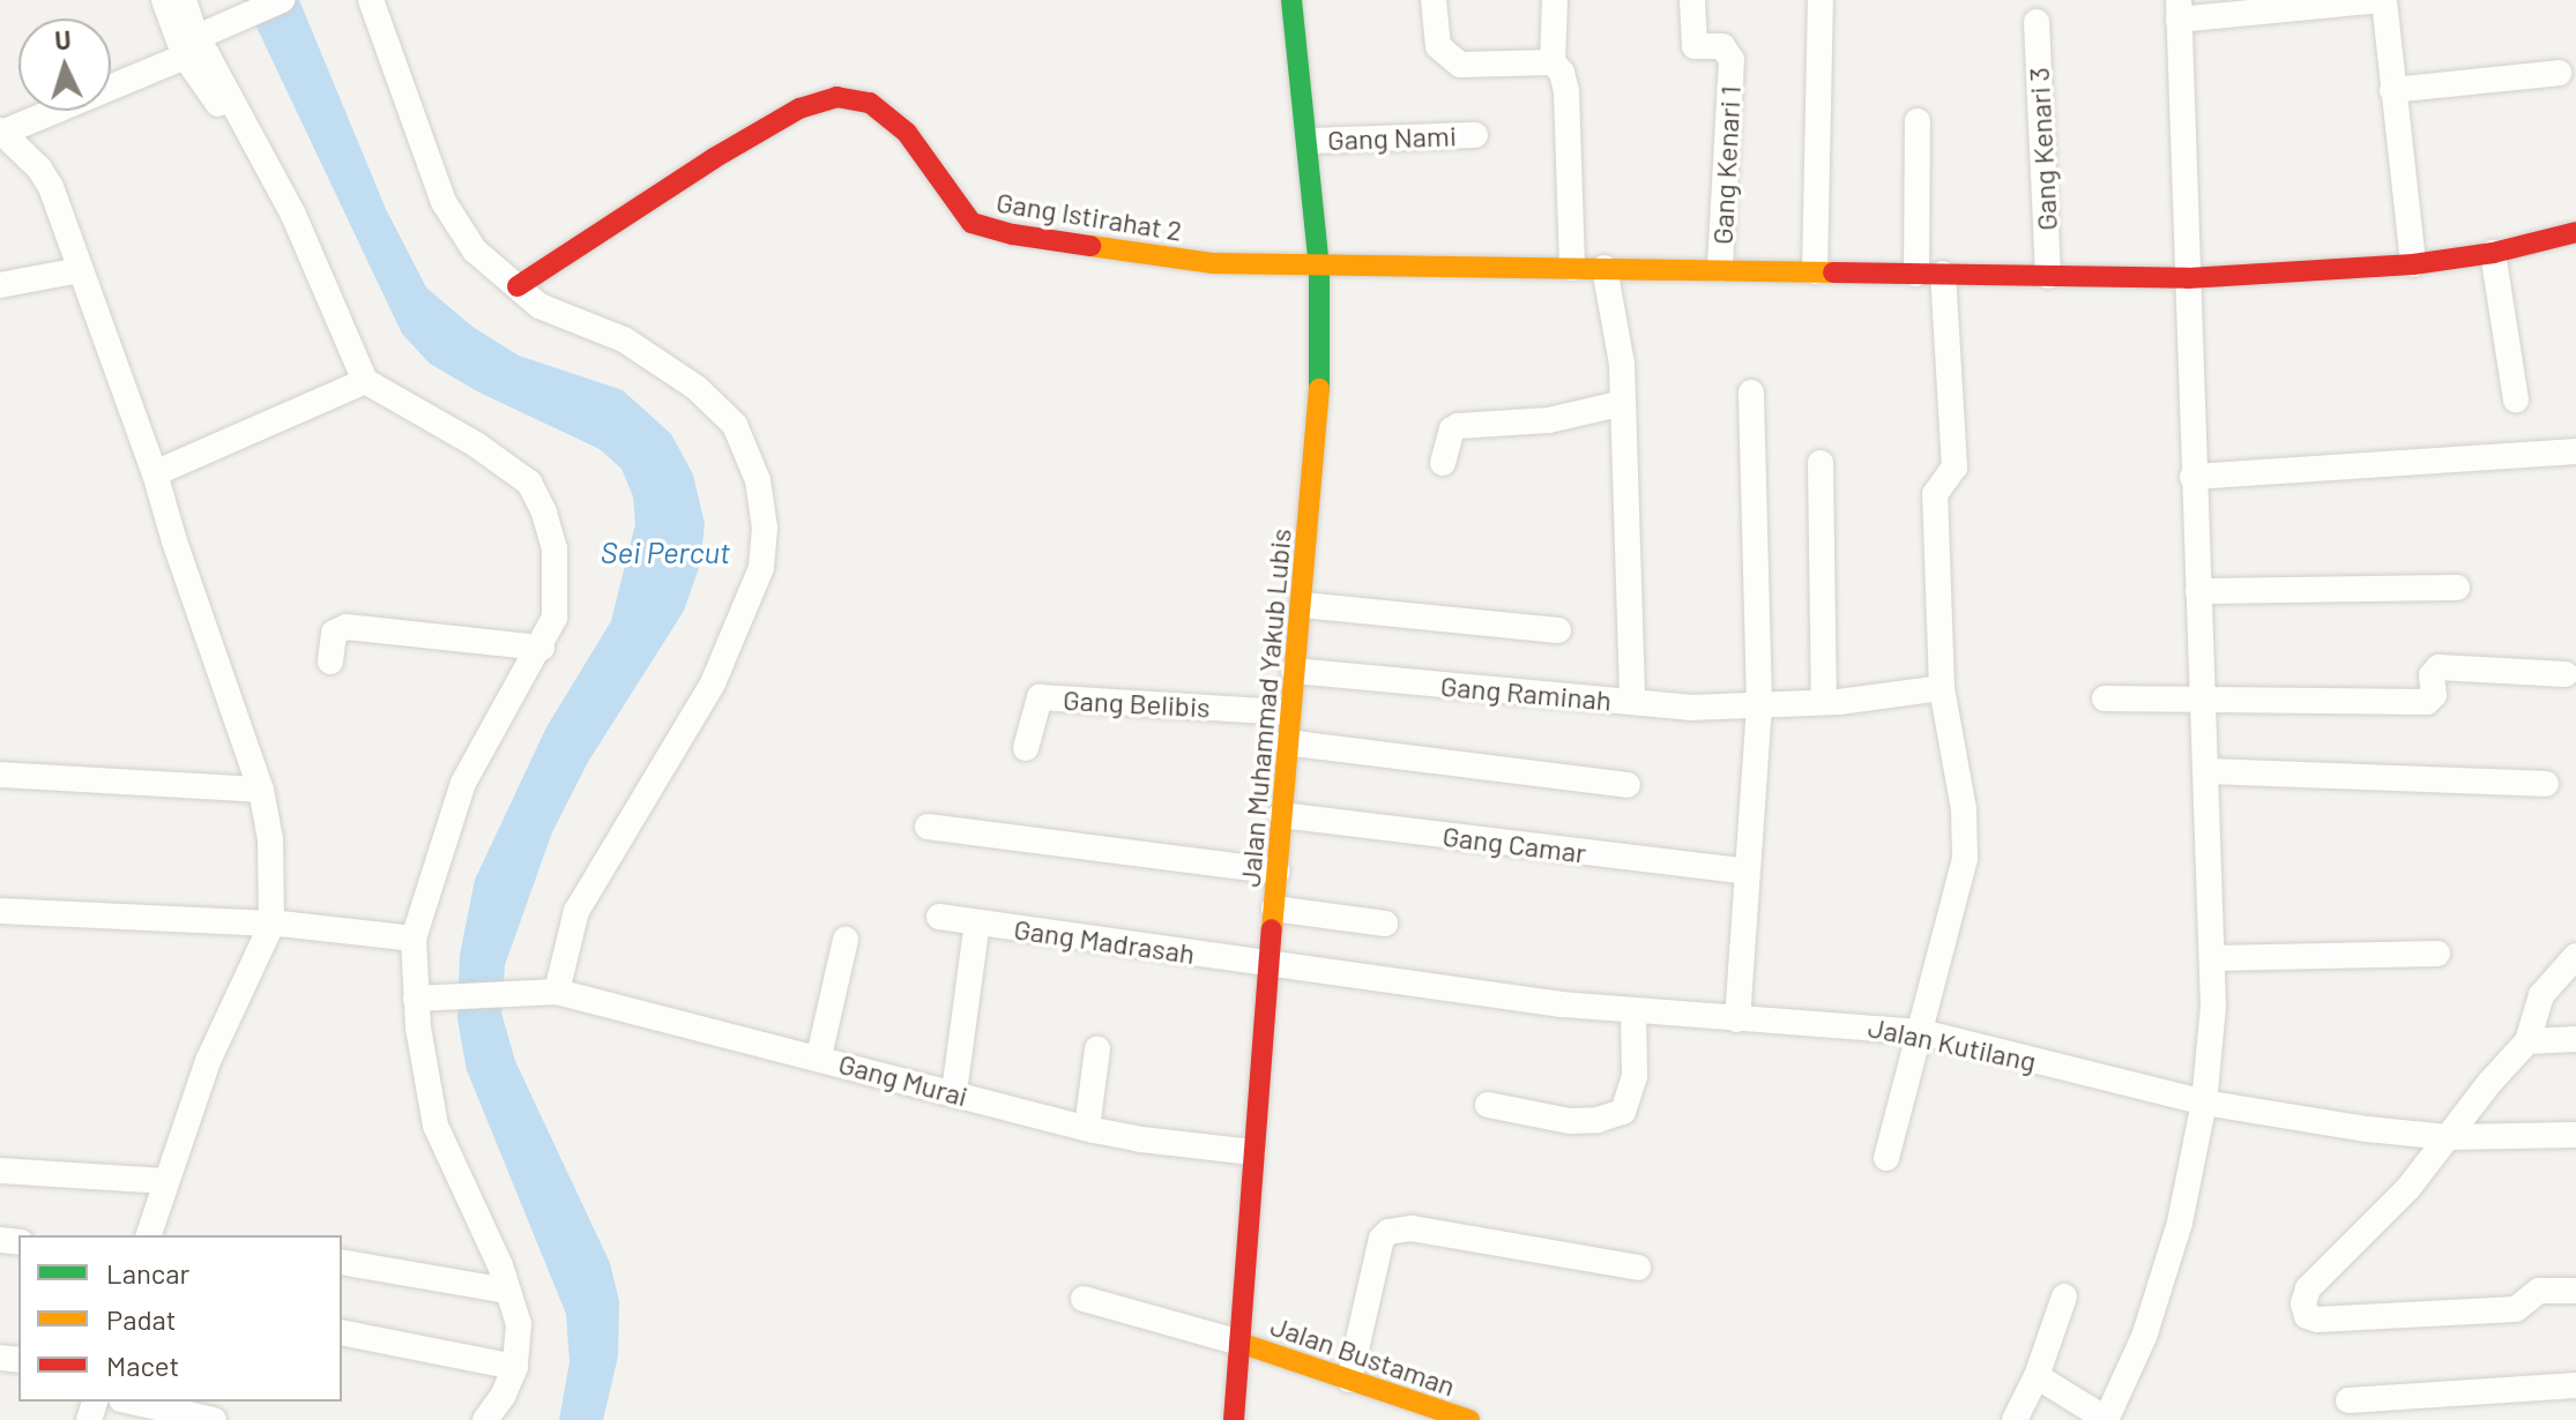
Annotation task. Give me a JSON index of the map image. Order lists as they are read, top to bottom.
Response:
{
  "streets": {
    "street": [
      "Gang Nami",
      "Gang Kenari 3",
      "Gang Kenari 1",
      "Gang Istirahat 2",
      "Gang Raminah",
      "Gang Belibis",
      "Jalan Muhammad Yakub Lubis",
      "Gang Camar",
      "Gang Madrasah",
      "Jalan Kutilang",
      "Gang Murai",
      "Jalan Bustaman"
    ]
  },
  "crossings": [
    ["Gang Nami", "Jalan Muhammad Yakub Lubis"],
    ["Gang Kenari 3", "Gang Istirahat 2"],
    ["Gang Kenari 1", "Gang Istirahat 2"],
    ["Gang Istirahat 2", "Jalan Muhammad Yakub Lubis"],
    ["Gang Raminah", "Jalan Muhammad Yakub Lubis"],
    ["Gang Belibis", "Jalan Muhammad Yakub Lubis"],
    ["Jalan Muhammad Yakub Lubis", "Gang Camar"],
    ["Jalan Muhammad Yakub Lubis", "Gang Madrasah"],
    ["Jalan Muhammad Yakub Lubis", "Jalan Kutilang"],
    ["Jalan Muhammad Yakub Lubis", "Gang Murai"],
    ["Jalan Muhammad Yakub Lubis", "Jalan Bustaman"],
    ["Gang Madrasah", "Jalan Kutilang"]
  ],
  "water": ["Sei Percut"],
  "legend": ["Lancar", "Padat", "Macet"],
  "north": "top"
}
